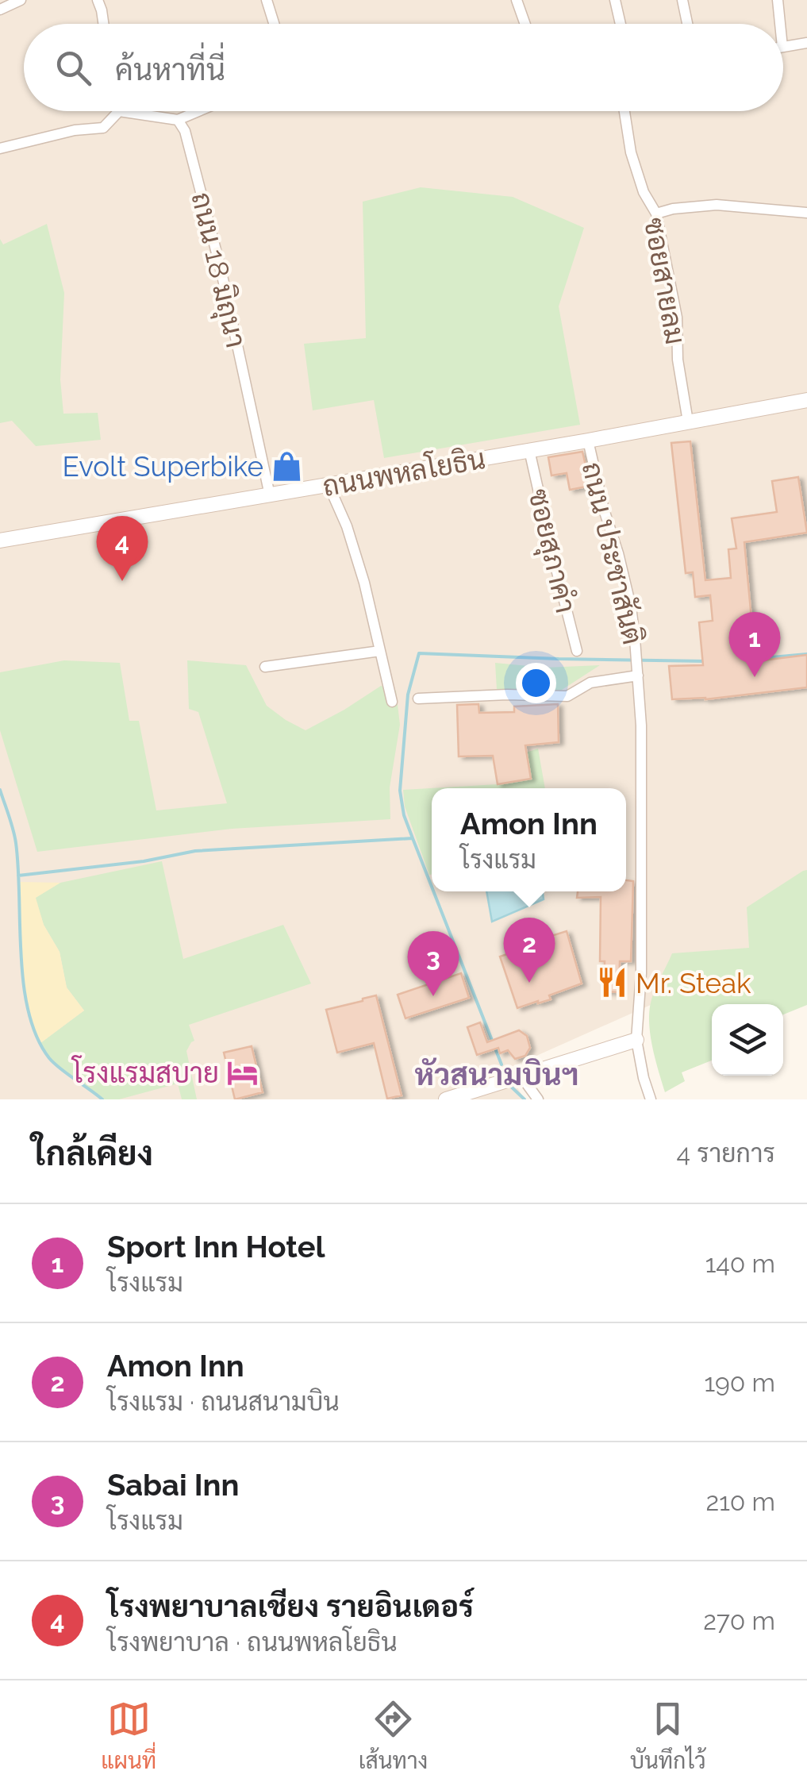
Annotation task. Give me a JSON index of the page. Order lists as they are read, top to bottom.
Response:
{
  "streets": {
    "main road": ["ถนนพหลโยธิน"],
    "street": [
      "ถนน 18 มิถุนา",
      "ซอยสายลม",
      "ซอยสุภาคำ",
      "ถนน ประชาสันติ"
    ]
  },
  "crossings": [
    ["ถนน 18 มิถุนา", "ถนนพหลโยธิน"],
    ["ซอยสายลม", "ถนนพหลโยธิน"],
    ["ถนนพหลโยธิน", "ซอยสุภาคำ"],
    ["ถนนพหลโยธิน", "ถนน ประชาสันติ"]
  ],
  "districts": ["หัวสนามบินฯ"],
  "places": {
    "shop": ["Evolt Superbike"],
    "restaurant": ["Mr. Steak"],
    "hotel": ["โรงแรมสบาย"]
  },
  "page": {
    "search": "ค้นหาที่นี่",
    "pins": [
      "4",
      "1",
      "2",
      "3"
    ],
    "popup": ["Amon Inn", "โรงแรม"],
    "heading": ["ใกล้เคียง", "4 รายการ"],
    "list": [
      {
        "mark": "1",
        "name": "Sport Inn Hotel",
        "note": "โรงแรม",
        "value": "140 m"
      },
      {
        "mark": "2",
        "name": "Amon Inn",
        "note": "โรงแรม · ถนนสนามบิน",
        "value": "190 m"
      },
      {
        "mark": "3",
        "name": "Sabai Inn",
        "note": "โรงแรม",
        "value": "210 m"
      },
      {
        "mark": "4",
        "name": "โรงพยาบาลเชียง รายอินเดอร์",
        "note": "โรงพยาบาล · ถนนพหลโยธิน",
        "value": "270 m"
      }
    ],
    "nav": ["แผนที่", "เส้นทาง", "บันทึกไว้"]
  }
}
